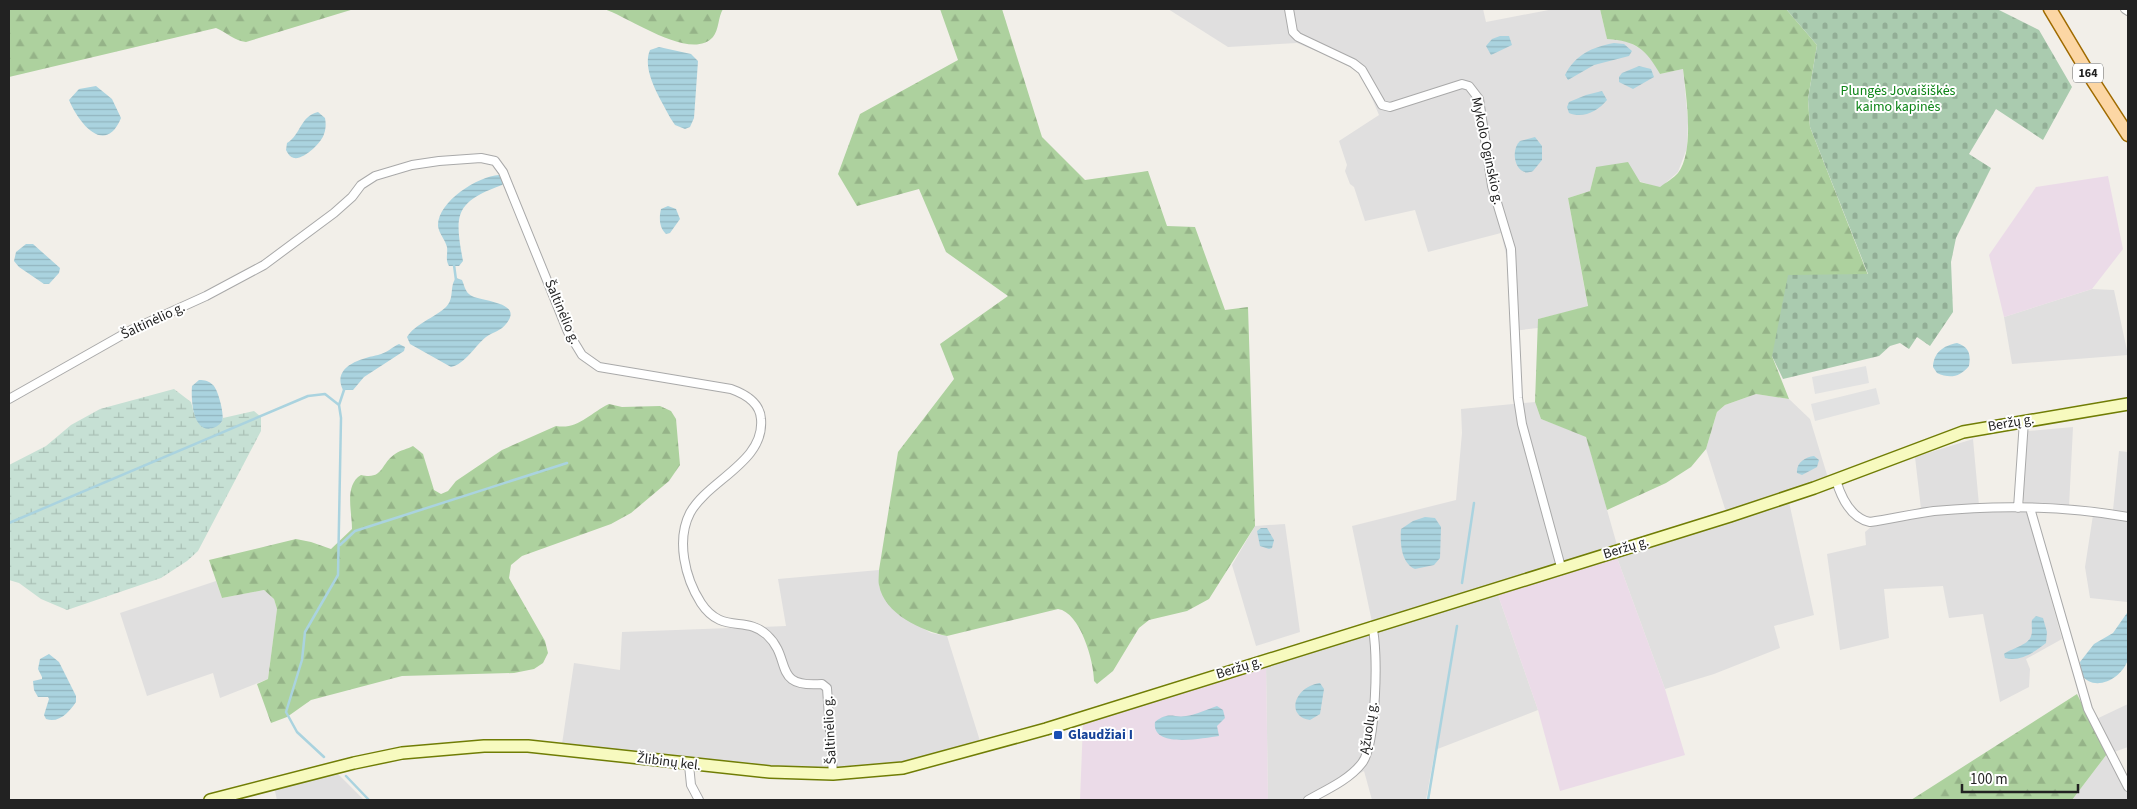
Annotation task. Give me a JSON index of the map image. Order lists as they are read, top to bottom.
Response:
{
  "streets": {
    "main road": ["164", "Beržų g.", "Žlibinų kel."],
    "street": ["Mykolo Oginskio g.", "Šaltinėlio g.", "Ąžuolų g."]
  },
  "crossings": [
    ["Mykolo Oginskio g.", "Beržų g."],
    ["Šaltinėlio g.", "Žlibinų kel."],
    ["Beržų g.", "Ąžuolų g."],
    ["Beržų g.", "Žlibinų kel."]
  ],
  "parks": ["Plungės Jovaišiškės kaimo kapinės"],
  "places": {
    "transit": ["Glaudžiai I"]
  },
  "scale_bar": "100 m"
}
